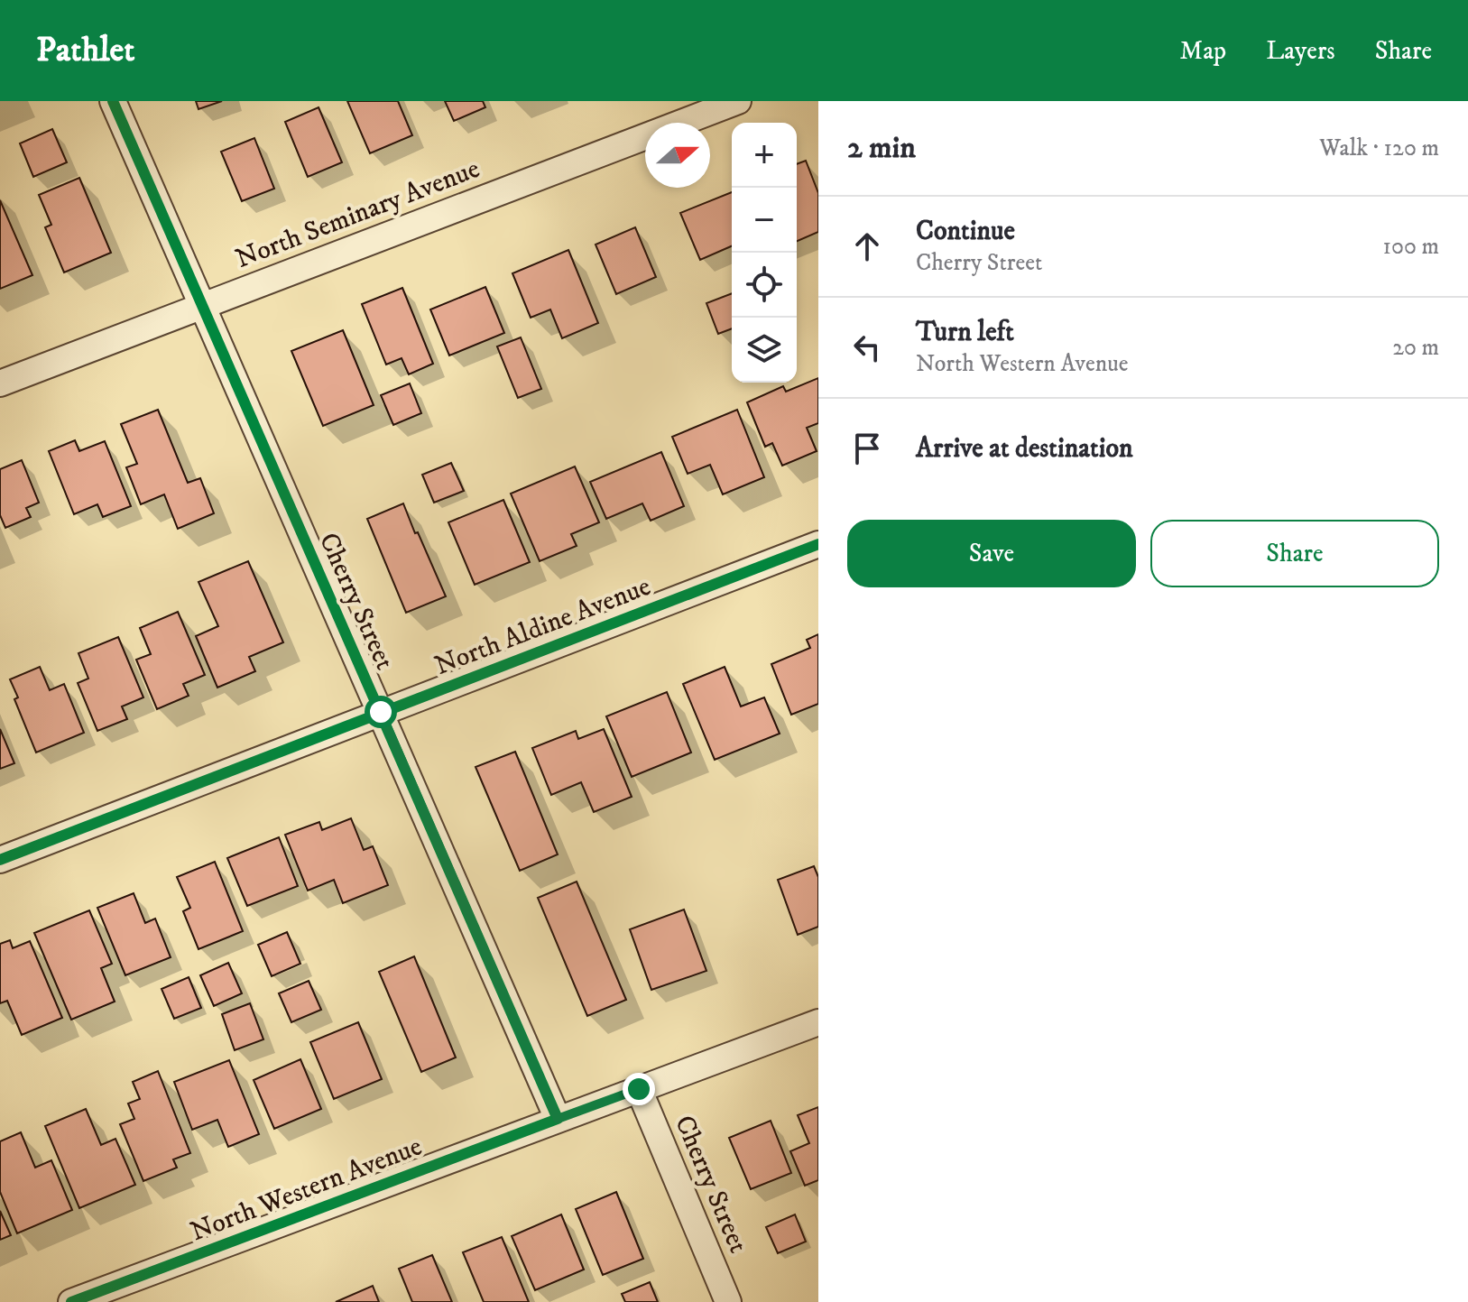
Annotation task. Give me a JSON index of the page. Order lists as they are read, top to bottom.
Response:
{
  "streets": {
    "street": [
      "North Seminary Avenue",
      "Cherry Street",
      "North Aldine Avenue",
      "North Western Avenue"
    ]
  },
  "crossings": [
    ["North Seminary Avenue", "Cherry Street"],
    ["Cherry Street", "North Aldine Avenue"],
    ["Cherry Street", "North Western Avenue"]
  ],
  "north": "right",
  "page": {
    "header": "Pathlet",
    "nav": ["Map", "Layers", "Share"],
    "heading": ["2 min", "Walk · 120 m"],
    "map_buttons": ["+", "−"],
    "list": [
      ["Continue", "Cherry Street", "100 m"],
      ["Turn left", "North Western Avenue", "20 m"],
      "Arrive at destination"
    ],
    "buttons": ["Save", "Share"]
  }
}
